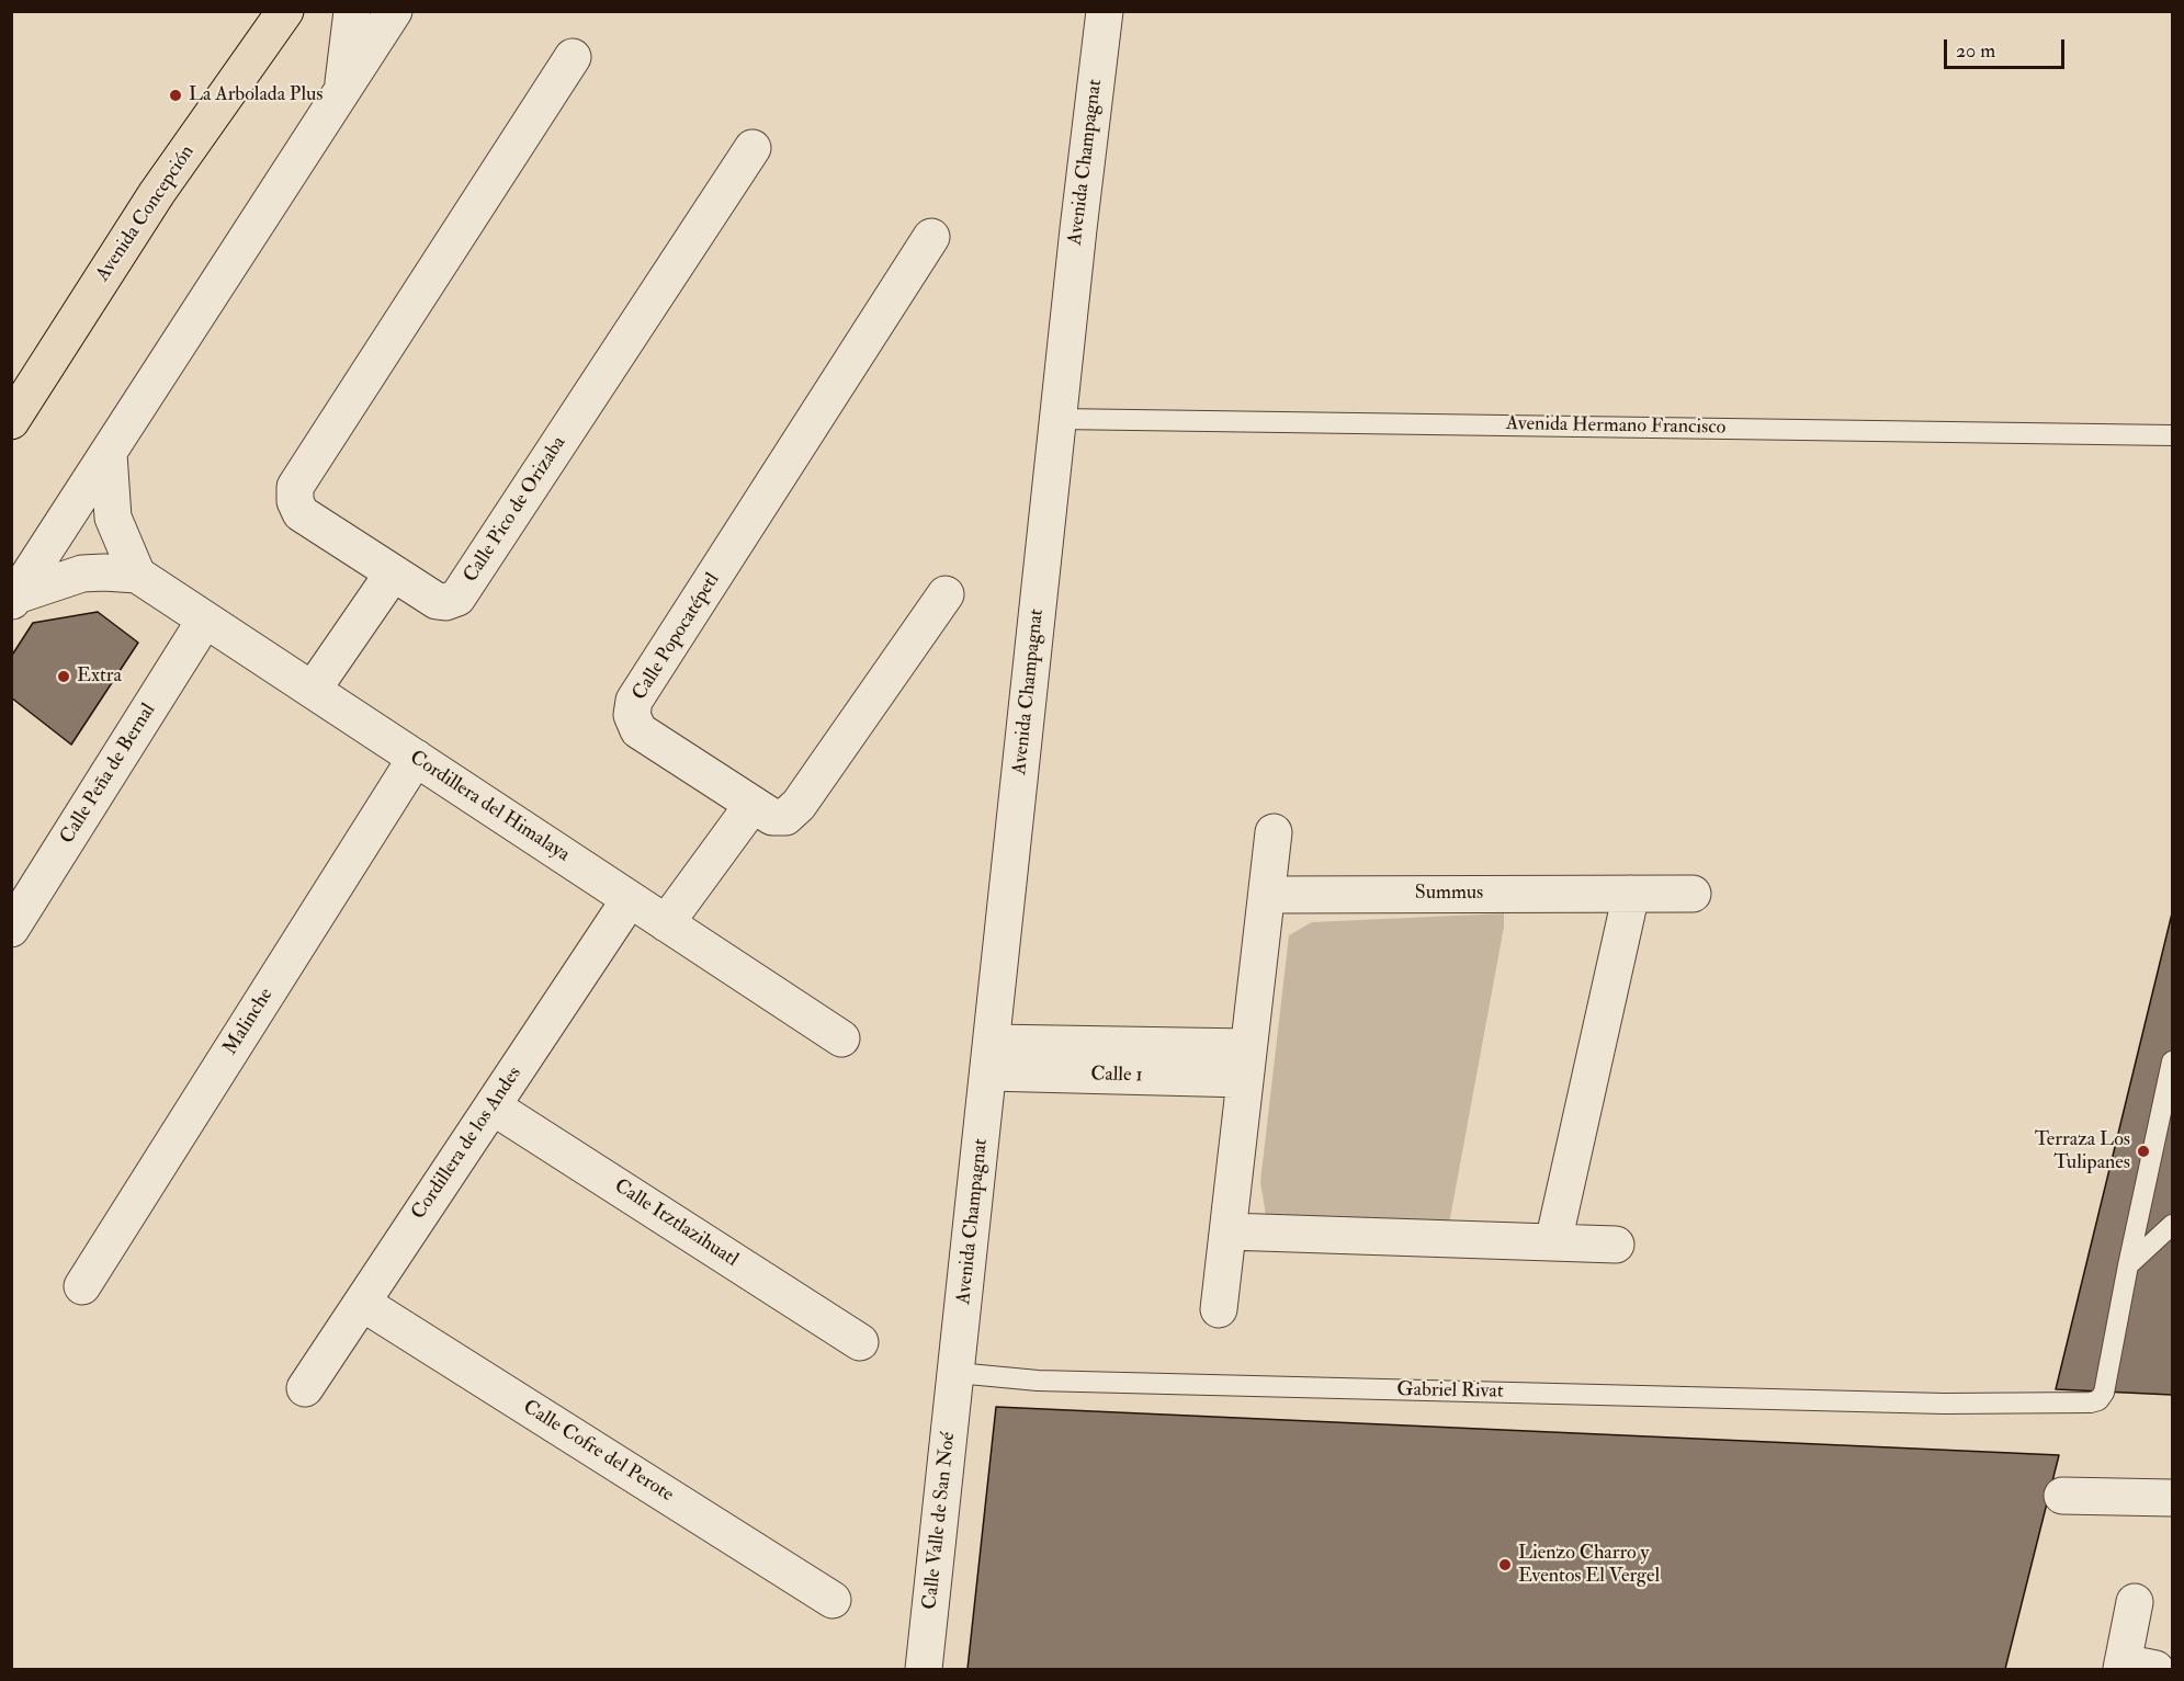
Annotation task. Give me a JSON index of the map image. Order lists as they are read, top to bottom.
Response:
{
  "streets": {
    "main road": ["Avenida Concepción"],
    "street": [
      "Avenida Champagnat",
      "Calle Pico de Orizaba",
      "Calle Popocatépetl",
      "Calle Peña de Bernal",
      "Cordillera del Himalaya",
      "Summus",
      "Malinche",
      "Calle 1",
      "Cordillera de los Andes",
      "Calle Itztlazihuatl",
      "Calle Cofre del Perote",
      "Calle Valle de San Noé"
    ],
    "lane": ["Avenida Hermano Francisco", "Gabriel Rivat"]
  },
  "crossings": [
    ["Avenida Champagnat", "Avenida Hermano Francisco"],
    ["Avenida Champagnat", "Calle 1"],
    ["Avenida Champagnat", "Gabriel Rivat"],
    ["Avenida Champagnat", "Calle Valle de San Noé"],
    ["Calle Peña de Bernal", "Cordillera del Himalaya"],
    ["Cordillera del Himalaya", "Malinche"],
    ["Cordillera del Himalaya", "Cordillera de los Andes"],
    ["Cordillera de los Andes", "Calle Itztlazihuatl"],
    ["Cordillera de los Andes", "Calle Cofre del Perote"],
    ["Gabriel Rivat", "Calle Valle de San Noé"]
  ],
  "places": [
    "La Arbolada Plus",
    "Extra",
    "Terraza Los Tulipanes",
    "Lienzo Charro y Eventos El Vergel"
  ],
  "scale_bar": "20 m"
}
